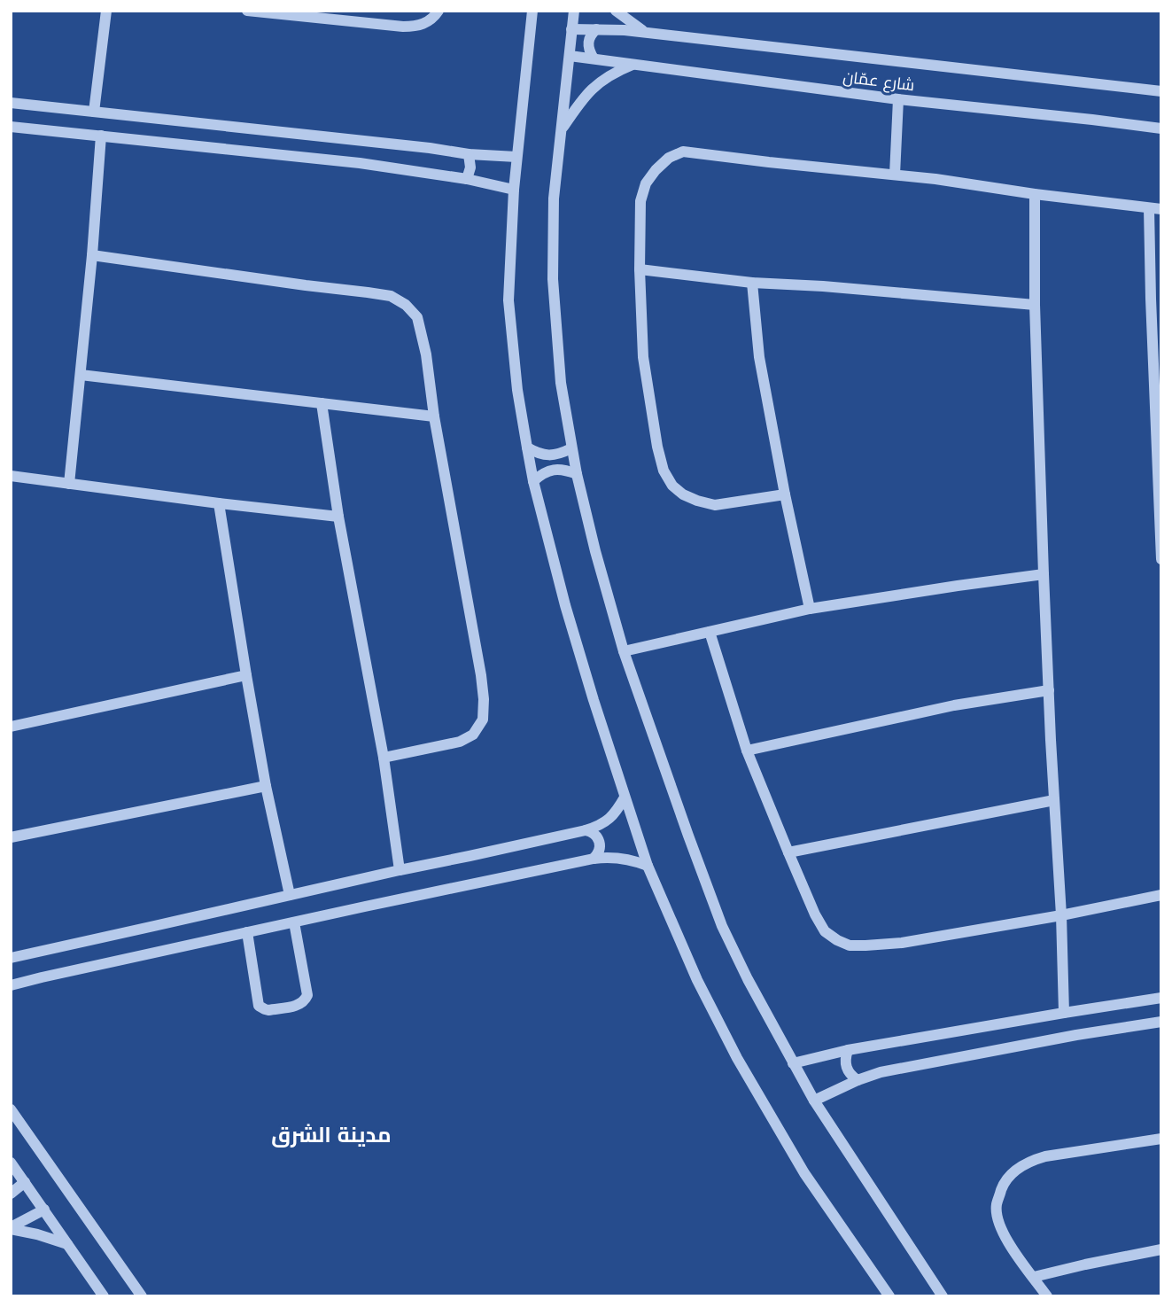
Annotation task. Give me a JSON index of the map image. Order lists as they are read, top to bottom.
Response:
{
  "streets": {
    "street": ["شارع عمّان"]
  },
  "districts": ["مدينة الشرق"]
}
